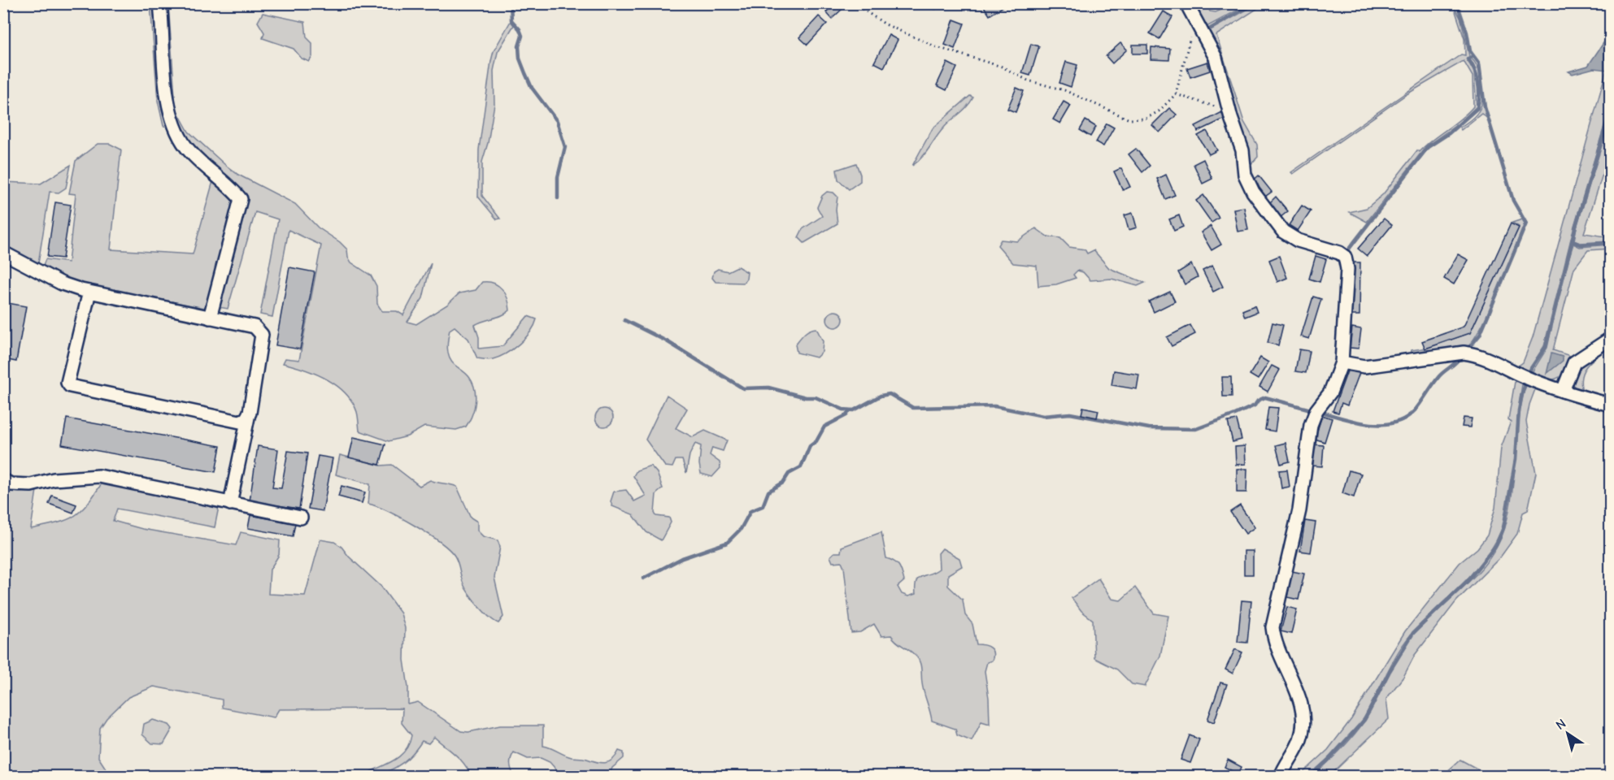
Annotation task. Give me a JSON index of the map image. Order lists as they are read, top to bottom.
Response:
{
  "north": "top left"
}
